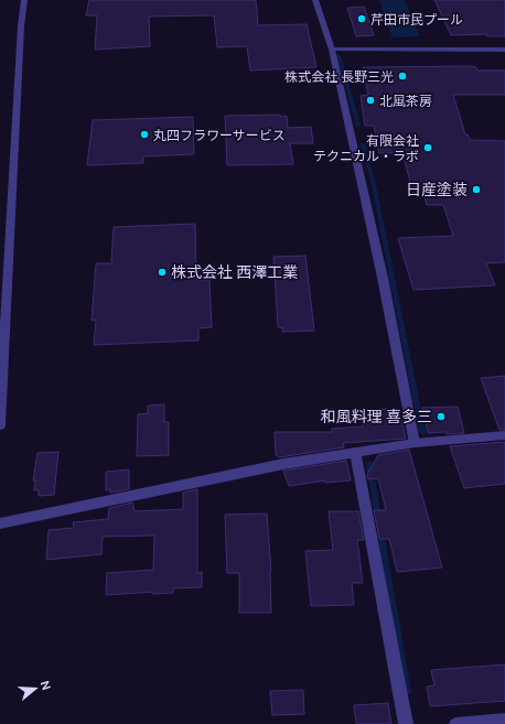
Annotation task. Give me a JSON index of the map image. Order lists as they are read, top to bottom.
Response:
{
  "places": [
    "芹田市民プール",
    "株式会社 長野三光",
    "北風茶房",
    "丸四フラワーサービス",
    "有限会社 テクニカル・ラボ",
    "日産塗装",
    "株式会社 西澤工業",
    "和風料理 喜多三"
  ],
  "north": "right"
}
